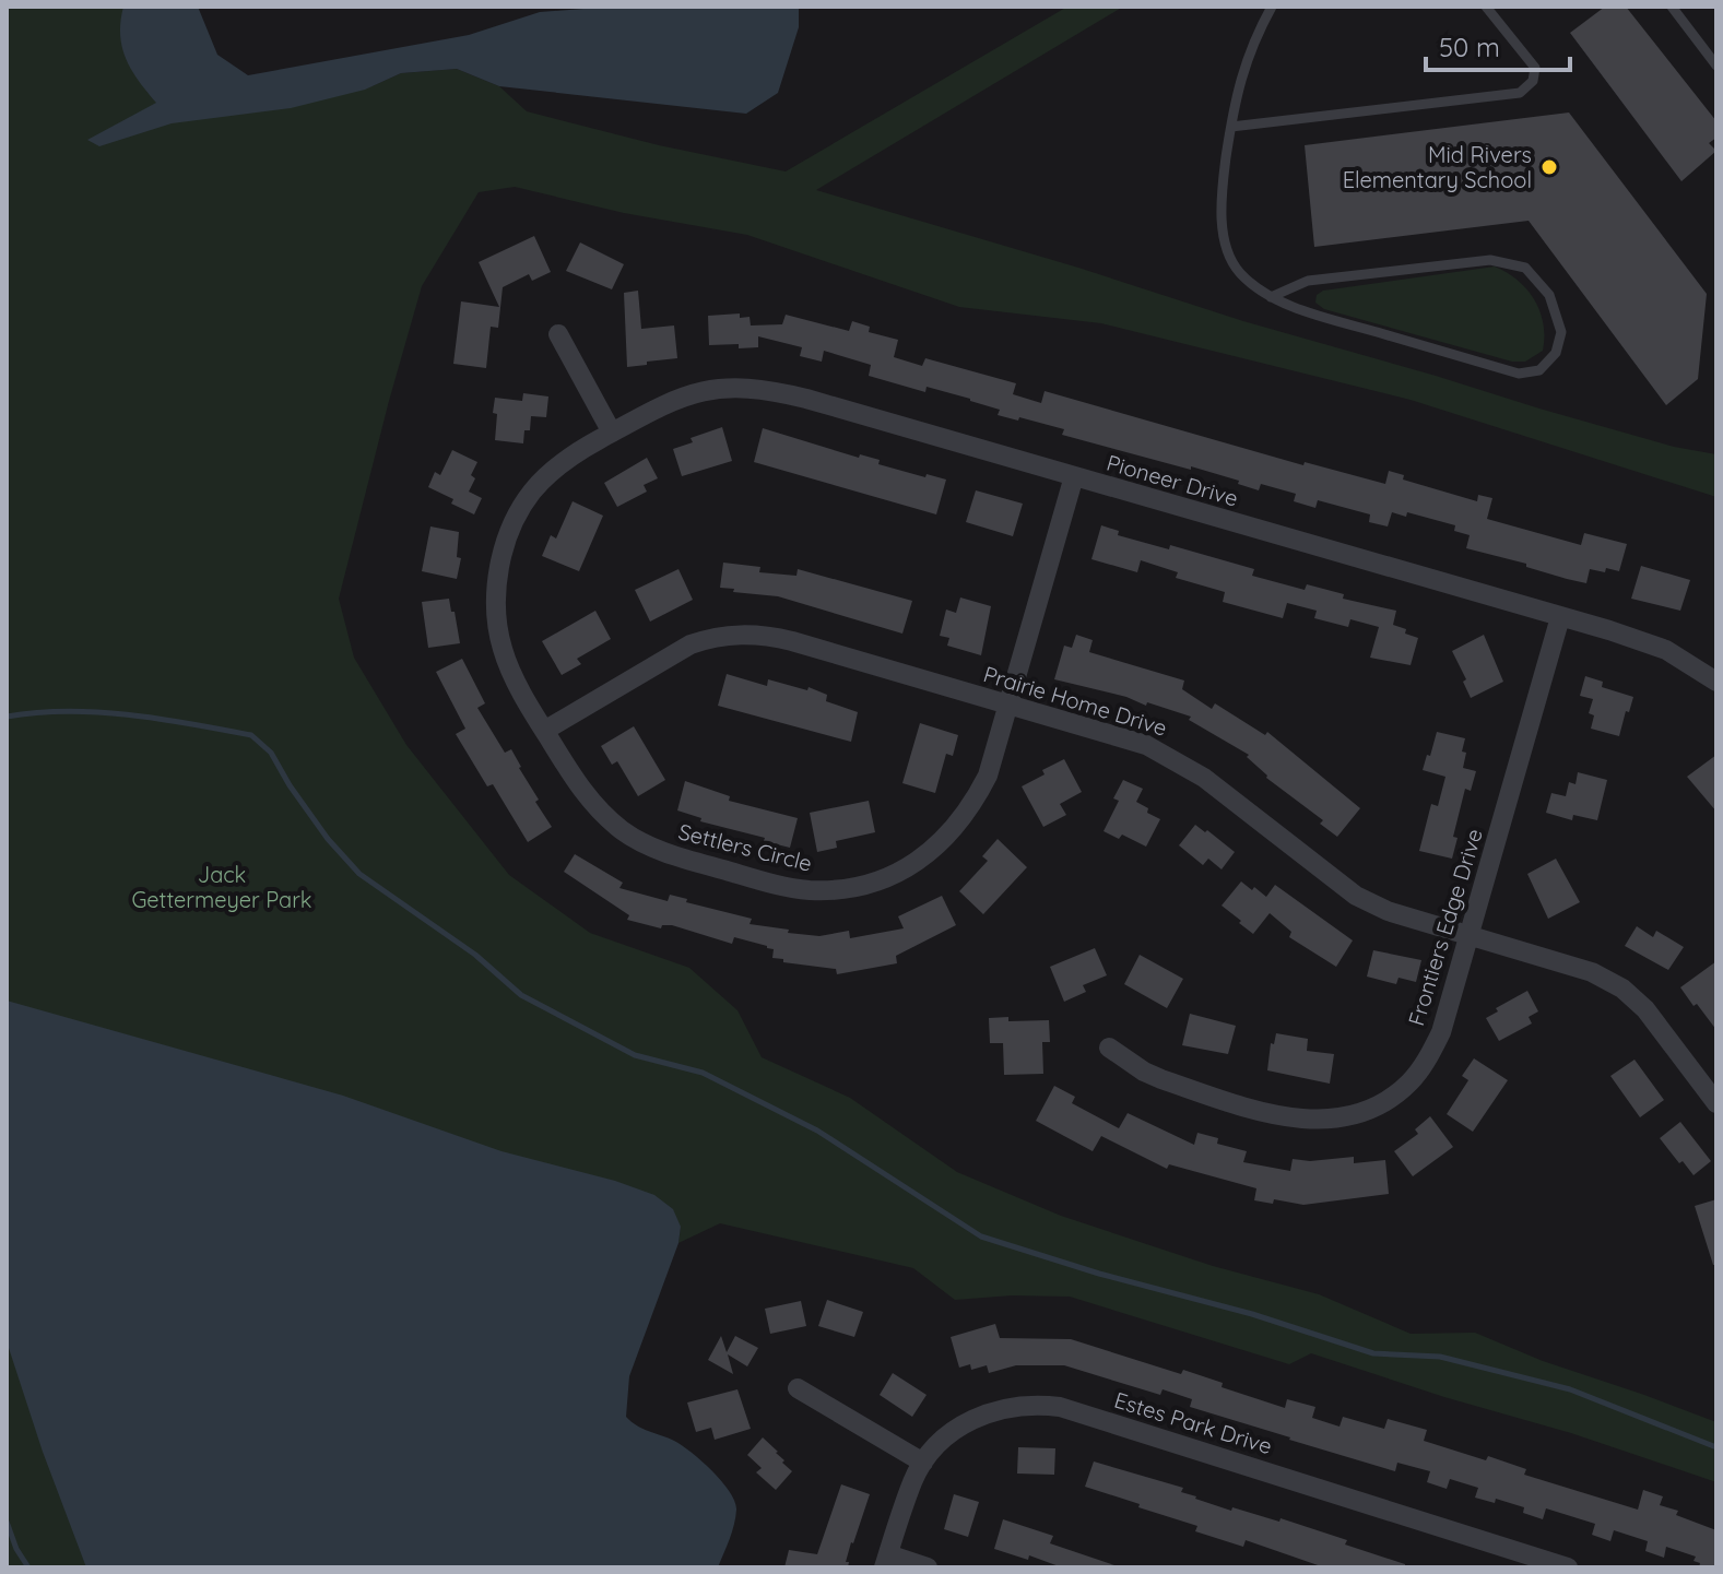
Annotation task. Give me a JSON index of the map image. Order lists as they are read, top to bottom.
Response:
{
  "streets": {
    "street": [
      "Pioneer Drive",
      "Prairie Home Drive",
      "Settlers Circle",
      "Frontiers Edge Drive",
      "Estes Park Drive"
    ]
  },
  "crossings": [
    ["Pioneer Drive", "Settlers Circle"],
    ["Pioneer Drive", "Frontiers Edge Drive"],
    ["Prairie Home Drive", "Settlers Circle"],
    ["Prairie Home Drive", "Frontiers Edge Drive"]
  ],
  "parks": ["Jack Gettermeyer Park"],
  "places": ["Mid Rivers Elementary School"],
  "scale_bar": "50 m"
}
